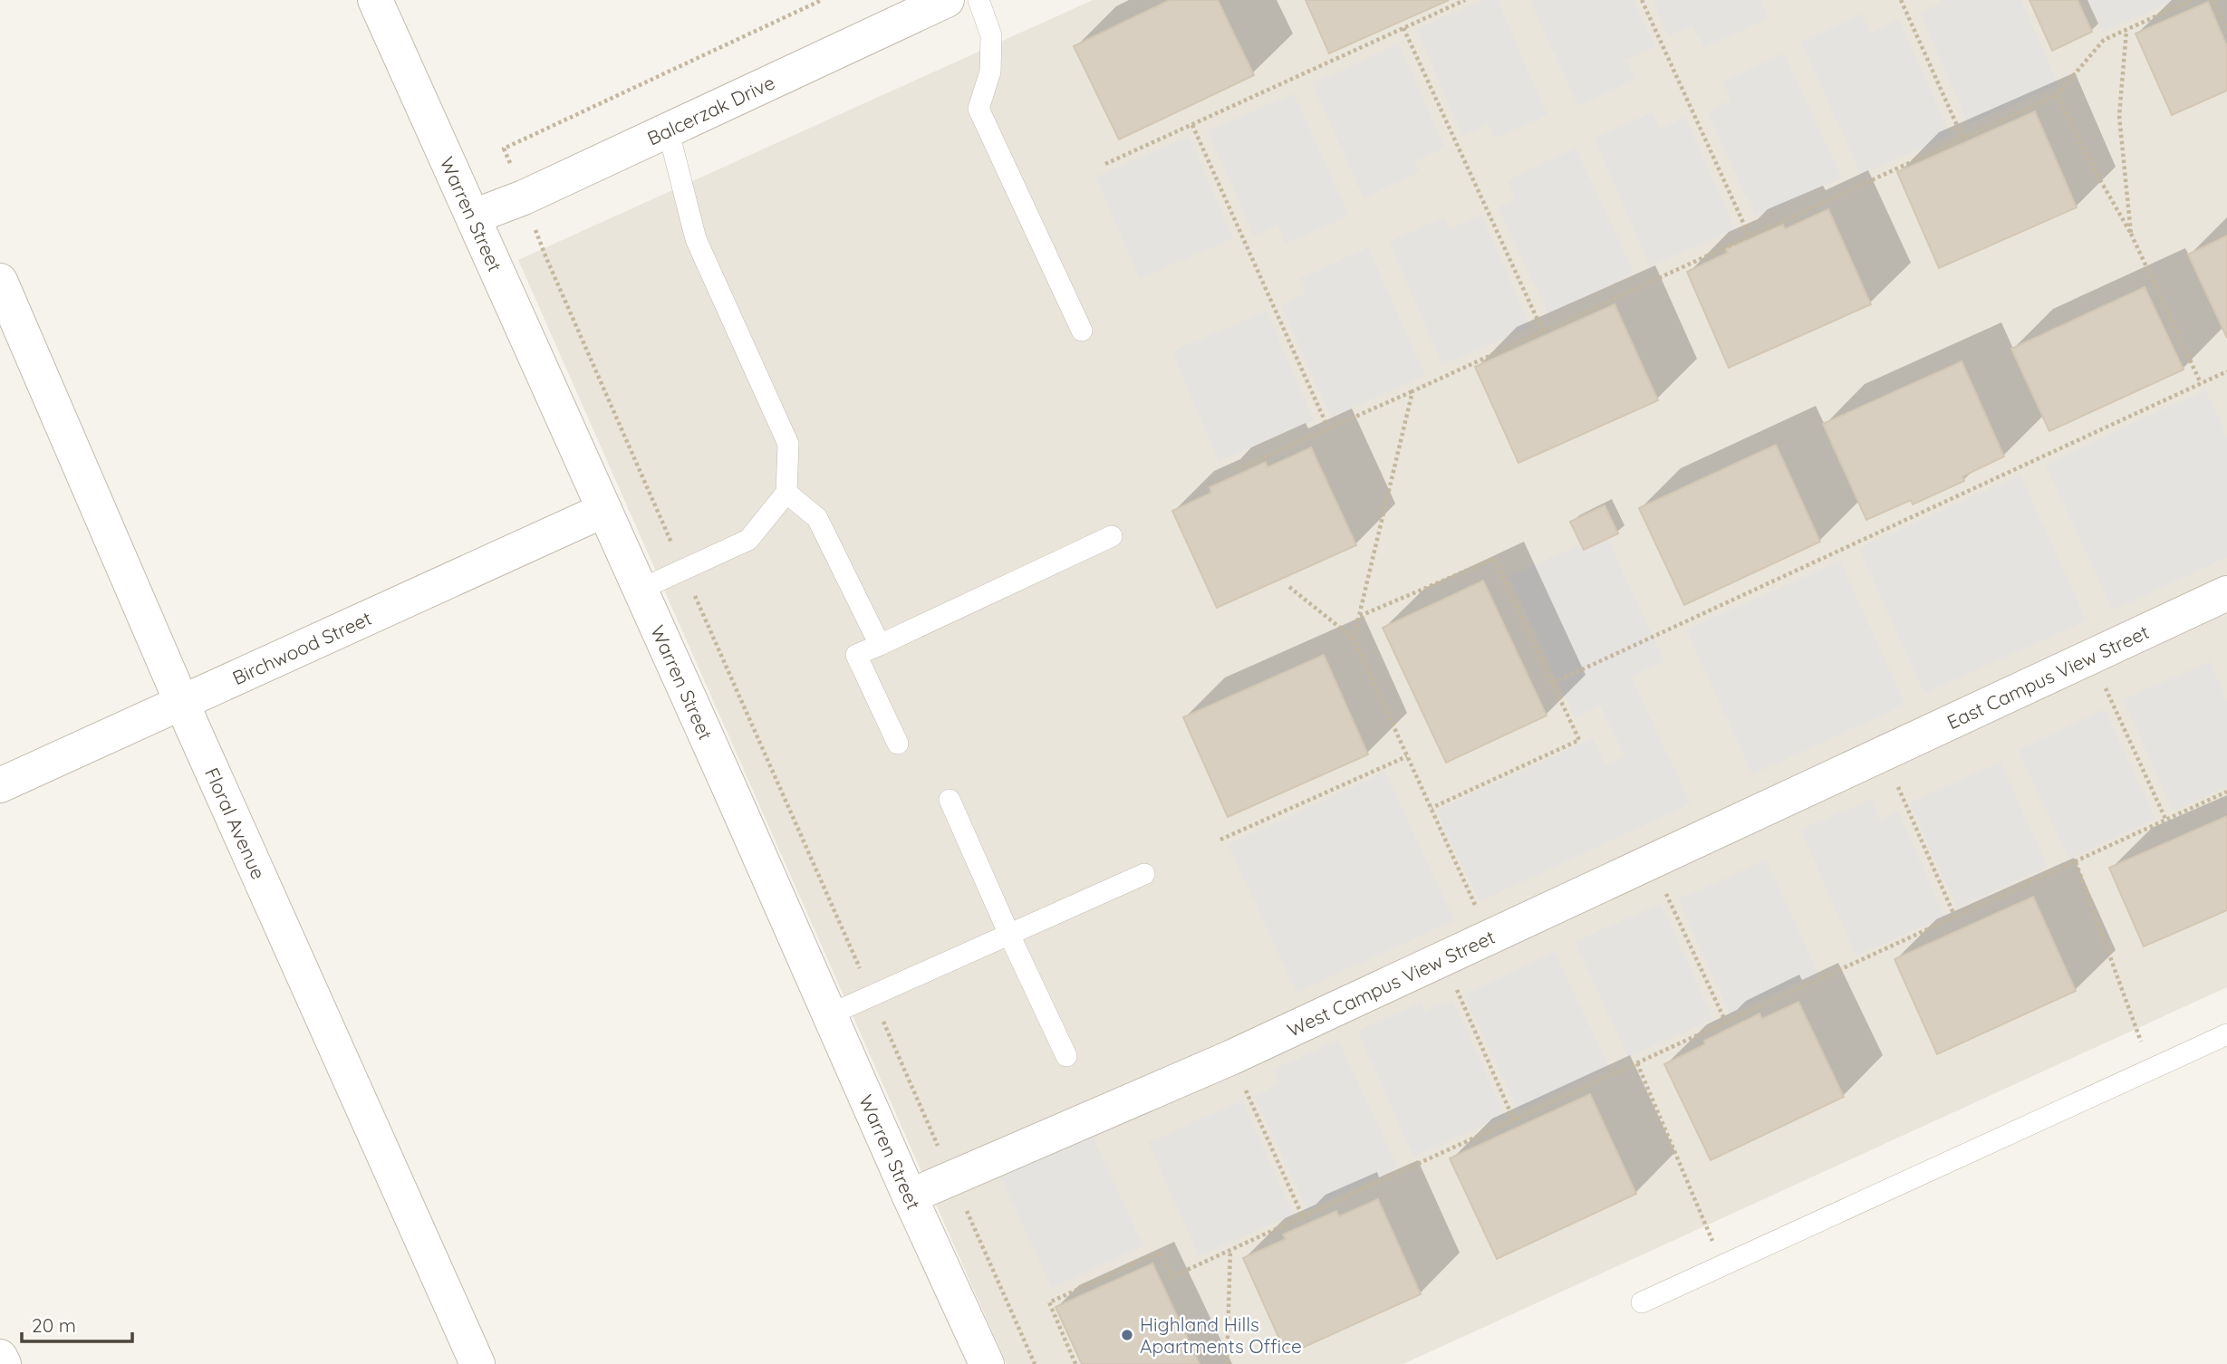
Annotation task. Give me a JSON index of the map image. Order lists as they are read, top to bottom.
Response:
{
  "streets": {
    "street": [
      "Balcerzak Drive",
      "Warren Street",
      "Birchwood Street",
      "East Campus View Street",
      "Floral Avenue",
      "West Campus View Street"
    ]
  },
  "crossings": [
    ["Balcerzak Drive", "Warren Street"],
    ["Warren Street", "Birchwood Street"],
    ["Warren Street", "West Campus View Street"],
    ["Birchwood Street", "Floral Avenue"],
    ["East Campus View Street", "West Campus View Street"]
  ],
  "places": ["Highland Hills Apartments Office"],
  "scale_bar": "20 m"
}
